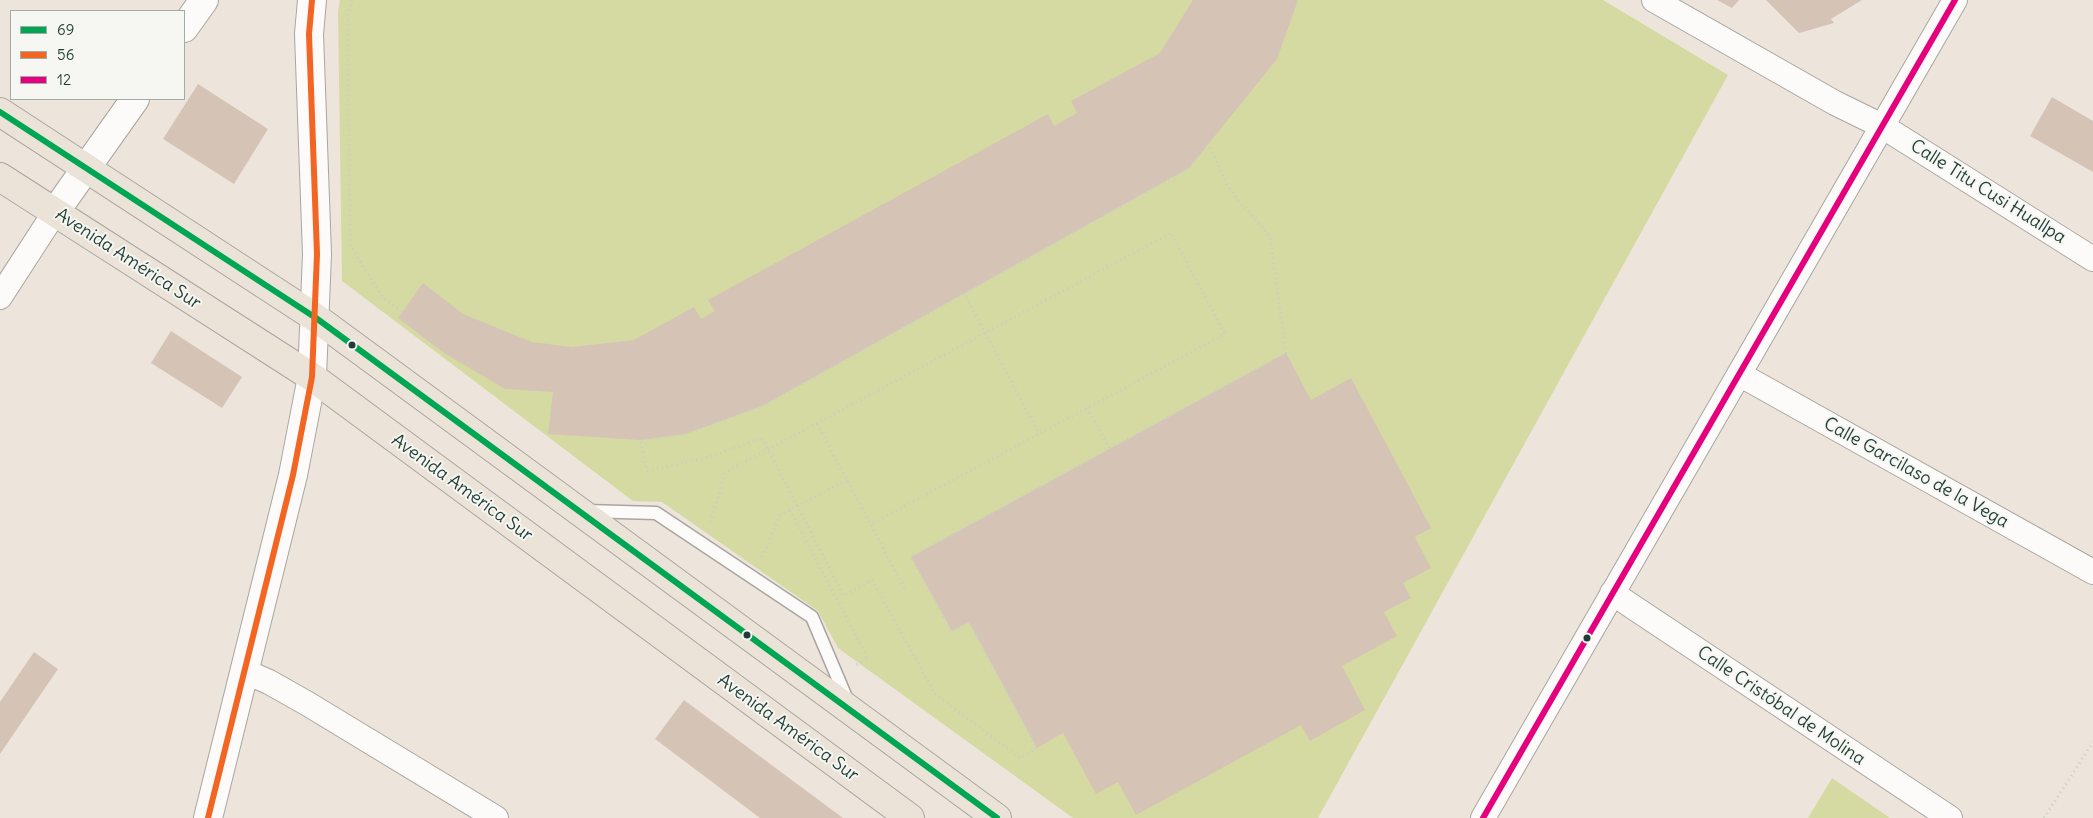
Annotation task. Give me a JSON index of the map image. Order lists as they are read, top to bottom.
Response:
{
  "streets": {
    "main road": ["Avenida América Sur"],
    "street": ["Calle Titu Cusi Huallpa", "Calle Garcilaso de la Vega", "Calle Cristóbal de Molina"]
  },
  "lines": ["transit line 56", "transit line 12", "transit line 69"],
  "legend": ["69", "56", "12"]
}
